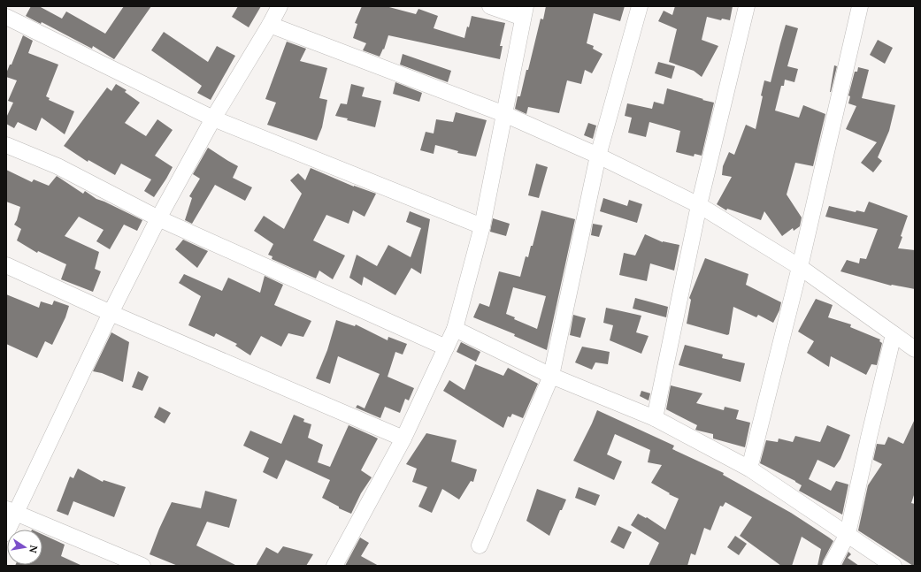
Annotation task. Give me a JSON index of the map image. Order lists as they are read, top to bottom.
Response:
{
  "north": "right"
}
